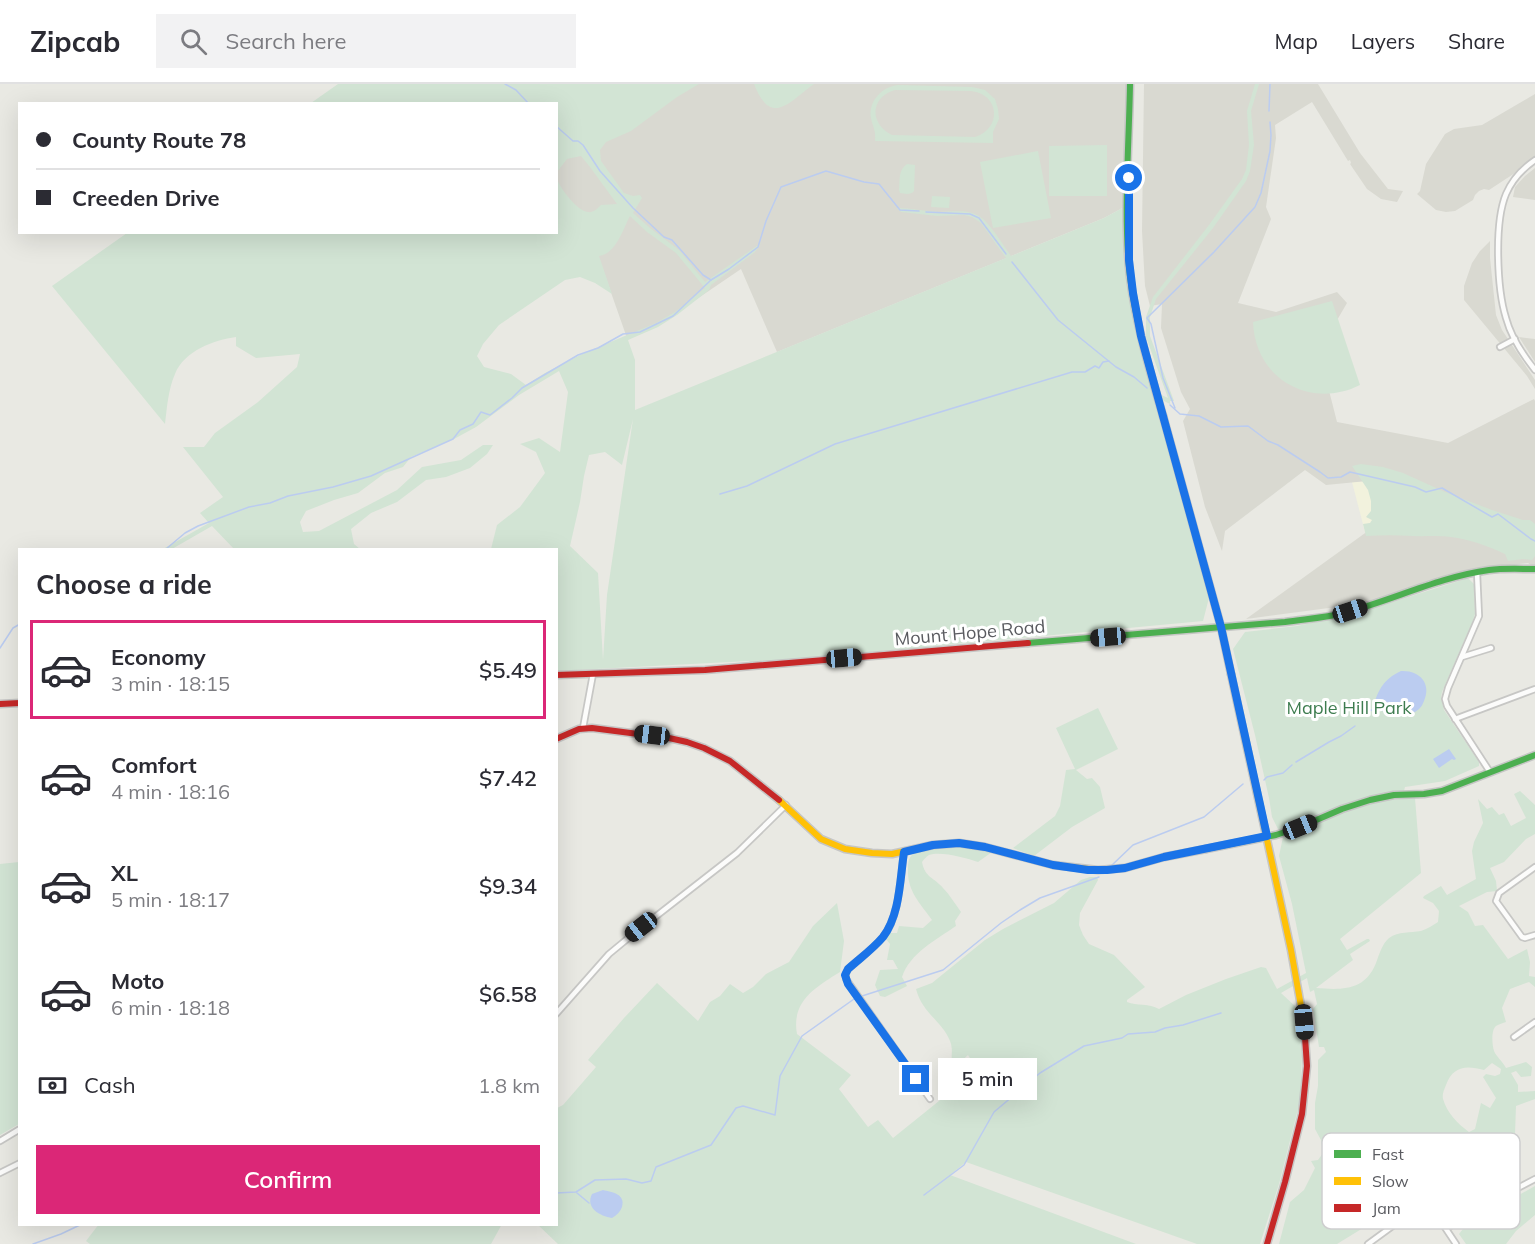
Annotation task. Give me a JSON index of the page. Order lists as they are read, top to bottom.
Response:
{
  "streets": {
    "street": ["Mount Hope Road"]
  },
  "parks": ["Maple Hill Park"],
  "legend": ["Fast", "Slow", "Jam"],
  "page": {
    "header": "Zipcab",
    "search": "Search here",
    "nav": ["Map", "Layers", "Share"],
    "banner": ["County Route 78", "Creeden Drive"],
    "heading": "Choose a ride",
    "list": [
      {
        "name": "Economy",
        "note": "3 min · 18:15",
        "value": "$5.49"
      },
      {
        "name": "Comfort",
        "note": "4 min · 18:16",
        "value": "$7.42"
      },
      {
        "name": "XL",
        "note": "5 min · 18:17",
        "value": "$9.34"
      },
      {
        "name": "Moto",
        "note": "6 min · 18:18",
        "value": "$6.58"
      }
    ],
    "pay": ["Cash", "1.8 km"],
    "bubble": "5 min",
    "buttons": "Confirm"
  }
}
